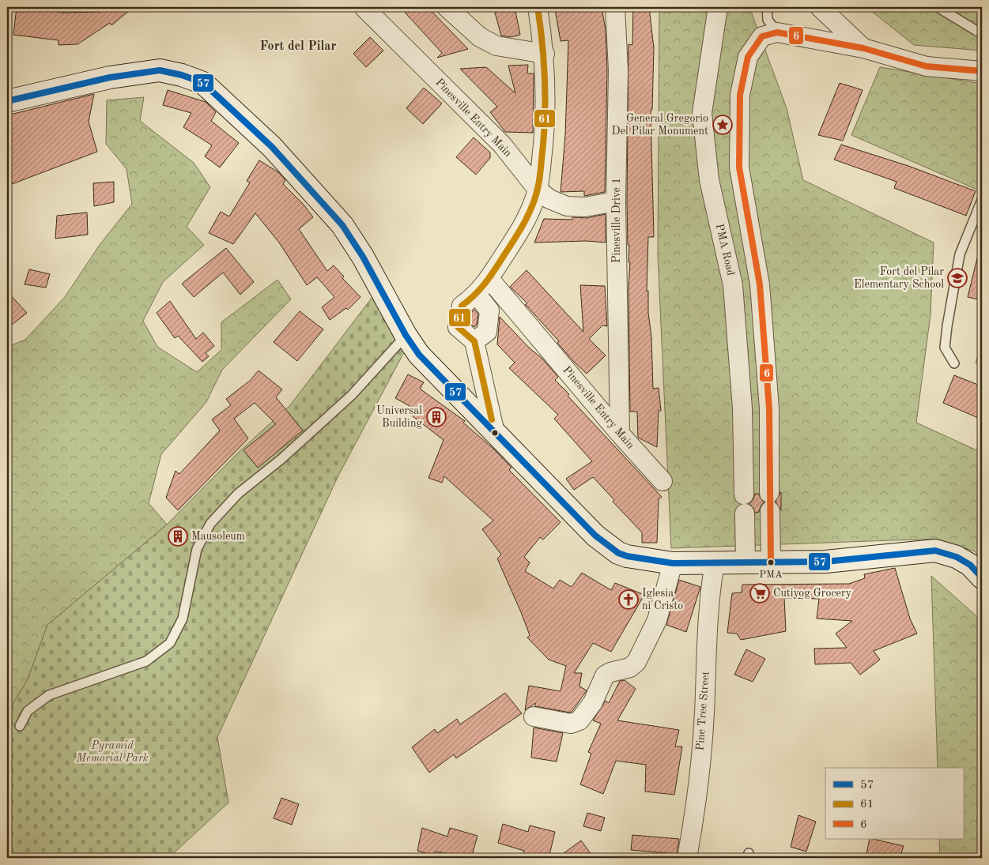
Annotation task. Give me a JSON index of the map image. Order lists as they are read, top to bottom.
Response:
{
  "streets": {
    "street": [
      "Pinesville Entry Main",
      "Pinesville Drive 1",
      "PMA Road",
      "Pine Tree Street"
    ]
  },
  "crossings": [
    ["Pinesville Entry Main", "Pinesville Drive 1"]
  ],
  "districts": ["Fort del Pilar"],
  "parks": ["Pyramid Memorial Park"],
  "places": {
    "place": ["General Gregorio Del Pilar Monument"],
    "school or university": ["Fort del Pilar Elementary School"],
    "building": ["Universal Building", "Mausoleum"],
    "other": ["PMA"],
    "supermarket": ["Cutiyog Grocery"],
    "church": ["Iglesia ni Cristo"]
  },
  "lines": ["transit line 61", "transit line 6", "transit line 57"],
  "legend": ["57", "61", "6"]
}
